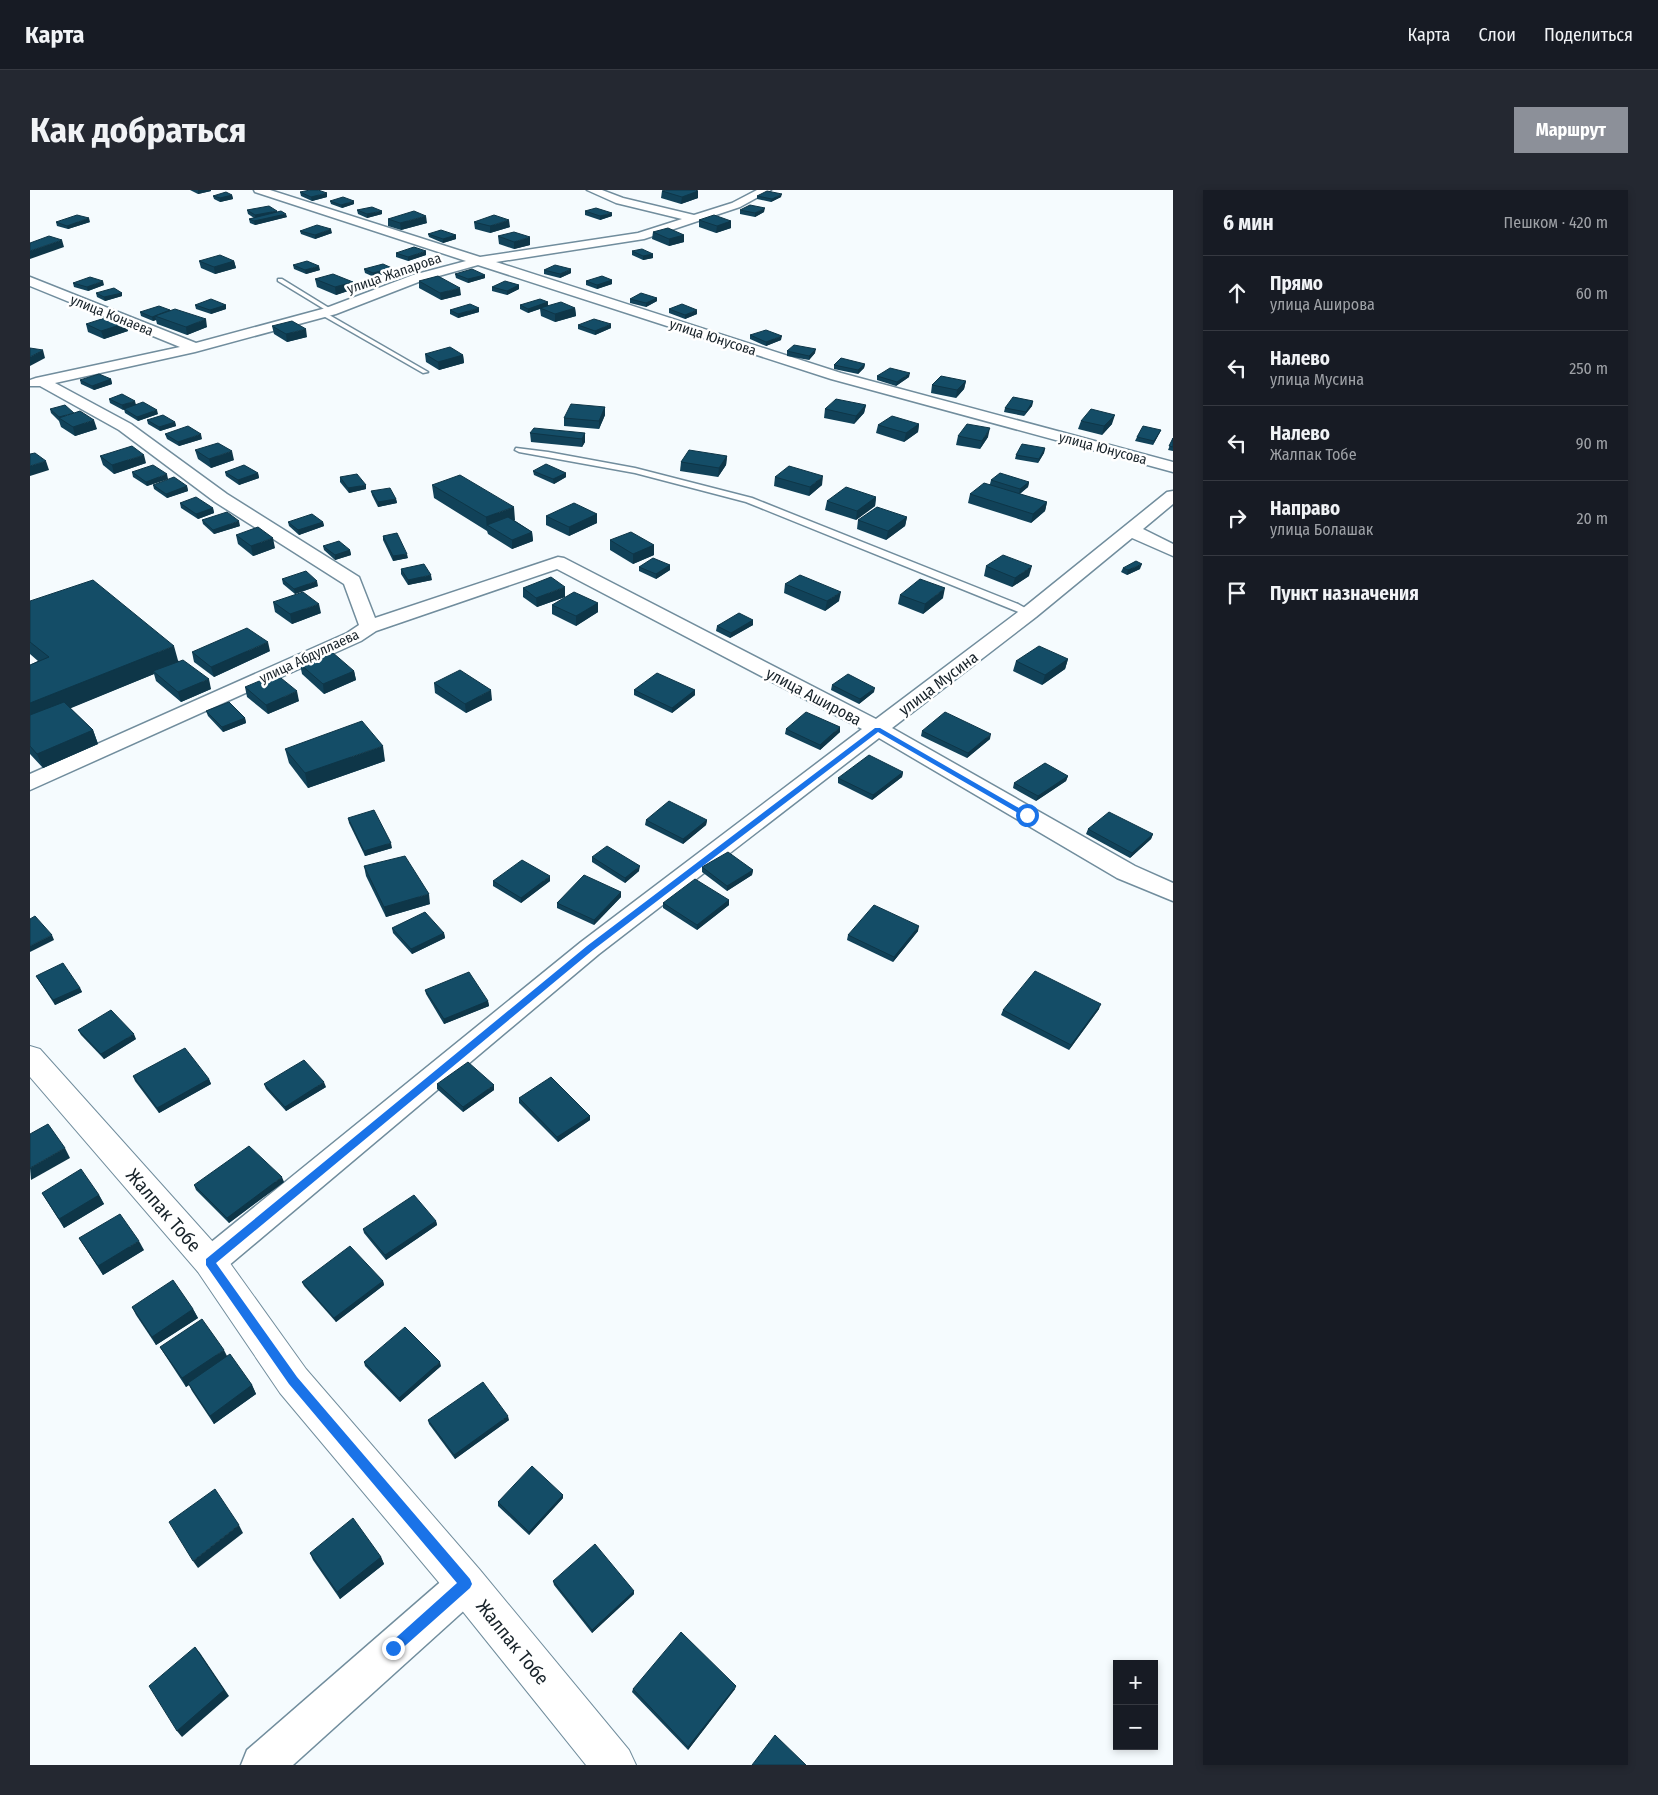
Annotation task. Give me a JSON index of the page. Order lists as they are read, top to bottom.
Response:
{
  "streets": {
    "main road": ["Жалпак Тобе"],
    "street": [
      "улица Жапарова",
      "улица Конаева",
      "улица Юнусова",
      "улица Абдуллаева",
      "улица Мусина",
      "улица Аширова"
    ]
  },
  "crossings": [
    ["улица Жапарова", "улица Конаева"],
    ["улица Жапарова", "улица Юнусова"],
    ["улица Жапарова", "улица Абдуллаева"],
    ["улица Абдуллаева", "улица Аширова"],
    ["улица Мусина", "улица Аширова"],
    ["улица Мусина", "Жалпак Тобе"]
  ],
  "page": {
    "header": "Карта",
    "nav": ["Карта", "Слои", "Поделиться"],
    "buttons": "Маршрут",
    "title": "Как добраться",
    "heading": ["6 мин", "Пешком · 420 m"],
    "list": [
      ["Прямо", "улица Аширова", "60 m"],
      ["Налево", "улица Мусина", "250 m"],
      ["Налево", "Жалпак Тобе", "90 m"],
      ["Направо", "улица Болашак", "20 m"],
      "Пункт назначения"
    ],
    "map_buttons": ["+", "−"]
  }
}
